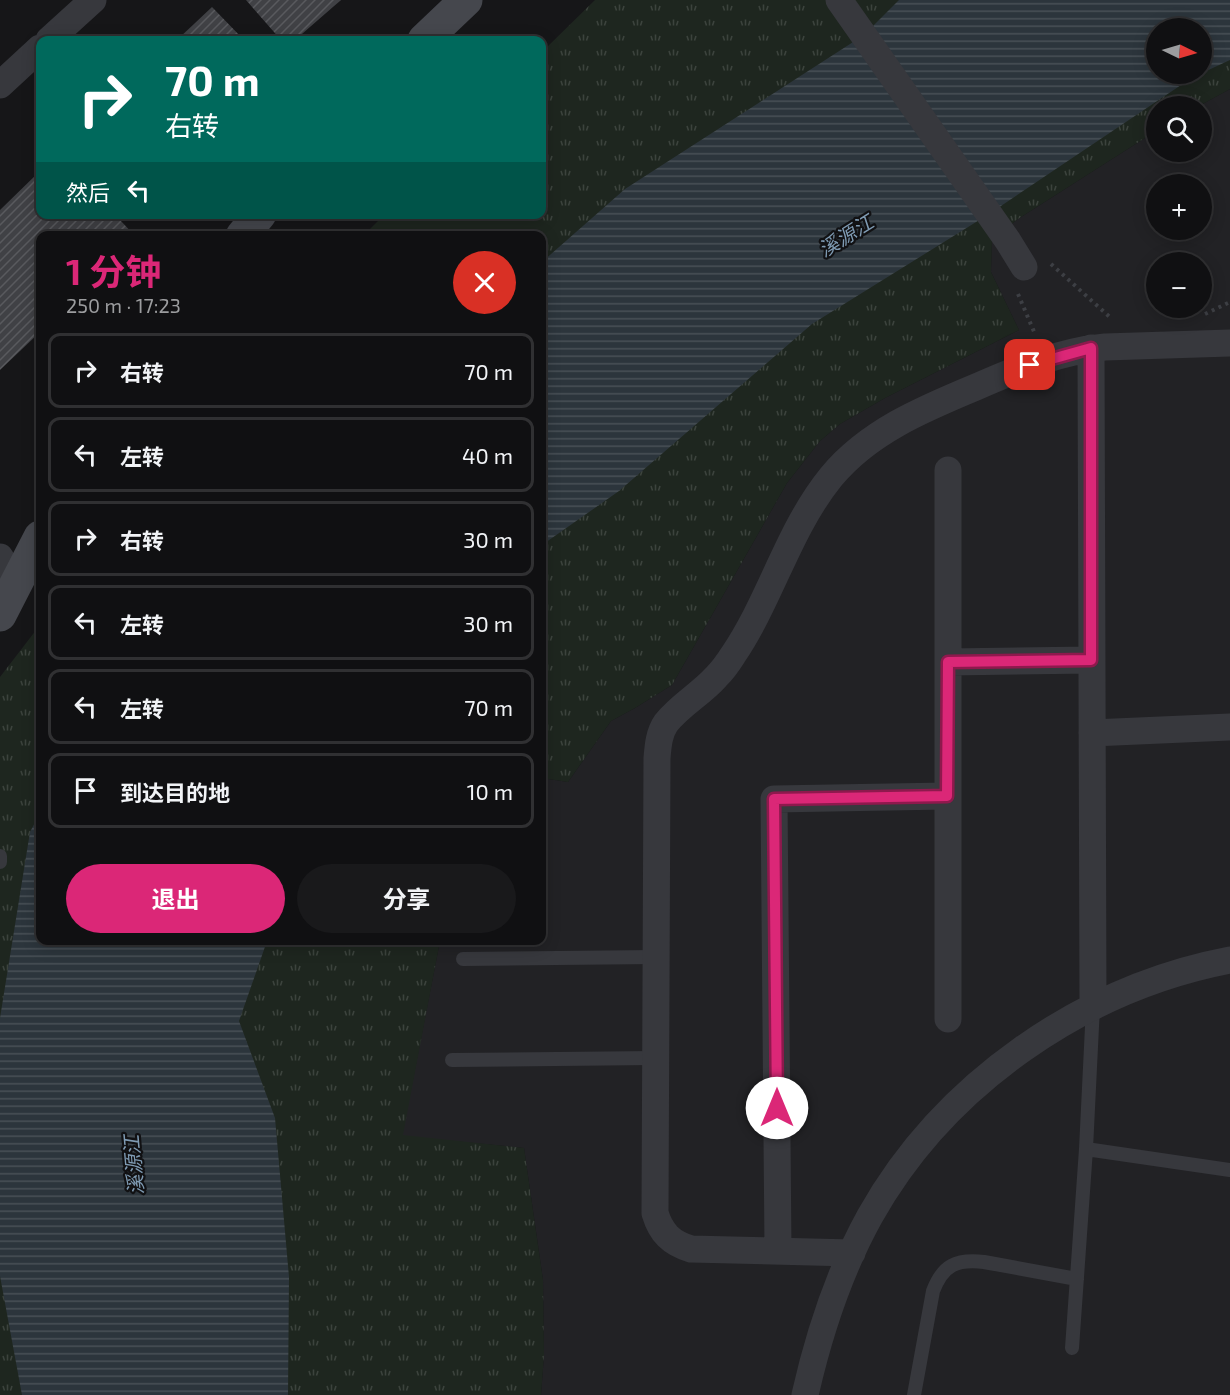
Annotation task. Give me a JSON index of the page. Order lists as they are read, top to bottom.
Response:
{
  "water": ["溪源江"],
  "north": "right",
  "page": {
    "map_buttons": ["+", "−"],
    "turn": ["70 m", "右转"],
    "then": "然后",
    "heading": ["1 分钟", "250 m · 17:23"],
    "list": [
      {
        "name": "右转",
        "value": "70 m"
      },
      {
        "name": "左转",
        "value": "40 m"
      },
      {
        "name": "右转",
        "value": "30 m"
      },
      {
        "name": "左转",
        "value": "30 m"
      },
      {
        "name": "左转",
        "value": "70 m"
      },
      {
        "name": "到达目的地",
        "value": "10 m"
      }
    ],
    "buttons": ["退出", "分享"]
  }
}
